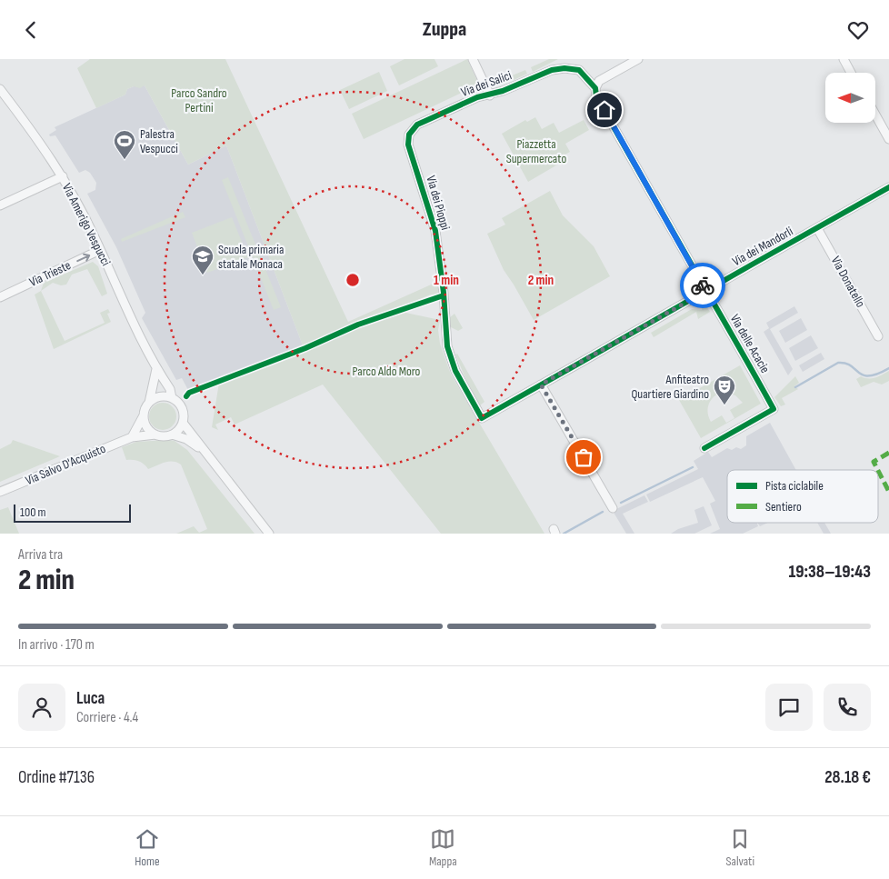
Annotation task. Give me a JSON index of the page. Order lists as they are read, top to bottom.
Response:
{
  "streets": {
    "street": [
      "Via dei Salici",
      "Via dei Pioppi",
      "Via Amerigo Vespucci",
      "Via dei Mandorli",
      "Via Trieste",
      "Via Donatello",
      "Via delle Acacie",
      "Via Salvo D'Acquisto"
    ]
  },
  "crossings": [
    ["Via dei Salici", "Via dei Pioppi"],
    ["Via dei Salici", "Via delle Acacie"],
    ["Via dei Pioppi", "Via dei Mandorli"],
    ["Via Amerigo Vespucci", "Via Trieste"],
    ["Via Amerigo Vespucci", "Via Salvo D'Acquisto"],
    ["Via dei Mandorli", "Via Donatello"],
    ["Via dei Mandorli", "Via delle Acacie"]
  ],
  "one_way": ["Via Trieste"],
  "parks": ["Parco Sandro Pertini", "Piazzetta Supermercato", "Parco Aldo Moro"],
  "places": {
    "sports": ["Palestra Vespucci"],
    "school or university": ["Scuola primaria statale Monaca"],
    "theatre": ["Anfiteatro Quartiere Giardino"]
  },
  "legend": ["Pista ciclabile", "Sentiero"],
  "scale_bar": "100 m",
  "north": "left",
  "page": {
    "header": "Zuppa",
    "scale": "100 m",
    "heading": ["2 min", "Arriva tra", "19:38–19:43"],
    "panel": [
      "Luca",
      "Corriere · 4.4",
      "Ordine #7136",
      "28.18 €"
    ],
    "bar": "In arrivo · 170 m",
    "tabs": ["Home", "Mappa", "Salvati"]
  },
  "rings": ["1 min", "2 min"]
}
